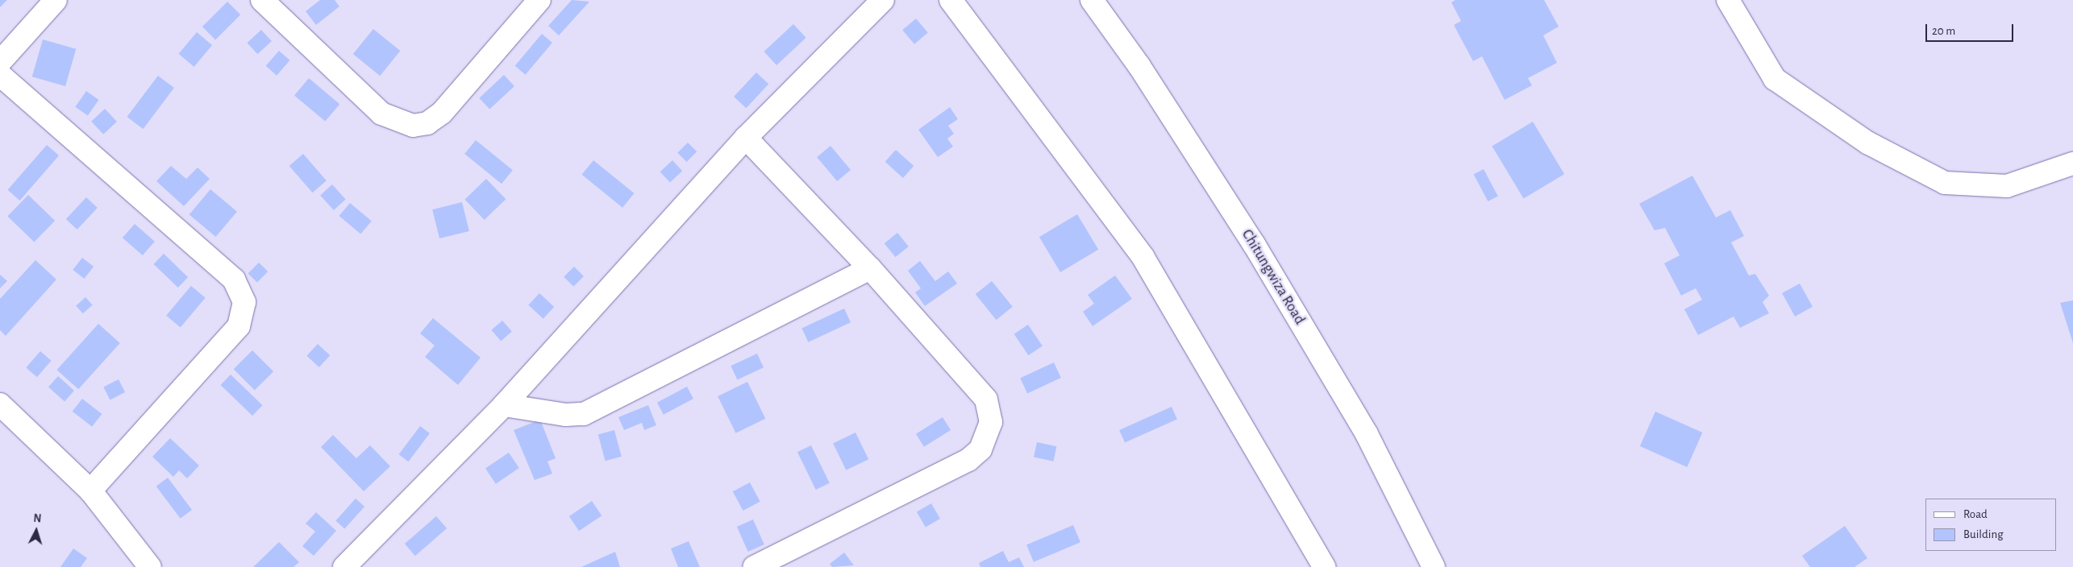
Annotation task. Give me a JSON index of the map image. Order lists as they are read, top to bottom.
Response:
{
  "streets": {
    "street": ["Chitungwiza Road"]
  },
  "legend": ["Road", "Building"],
  "scale_bar": "20 m",
  "north": "top"
}
